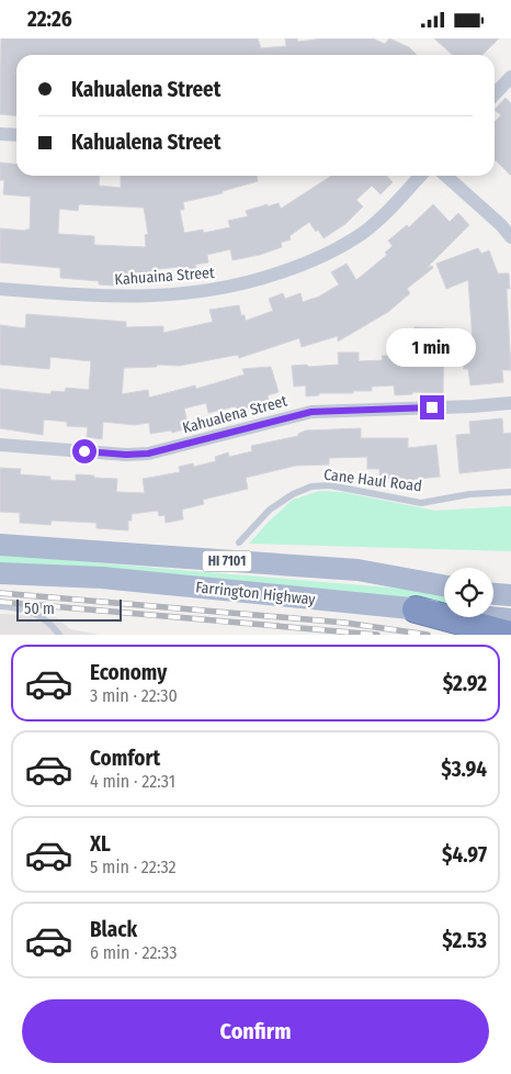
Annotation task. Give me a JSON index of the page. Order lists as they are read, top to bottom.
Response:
{
  "streets": {
    "main road": ["HI 7101", "Farrington Highway"],
    "street": ["Kahuaina Street", "Kahualena Street"],
    "lane": ["Cane Haul Road"]
  },
  "scale_bar": "50 m",
  "page": {
    "status": "22:26",
    "banner": ["Kahualena Street", "Kahualena Street"],
    "bubble": "1 min",
    "scale": "50 m",
    "list": [
      {
        "name": "Economy",
        "note": "3 min · 22:30",
        "value": "$2.92"
      },
      {
        "name": "Comfort",
        "note": "4 min · 22:31",
        "value": "$3.94"
      },
      {
        "name": "XL",
        "note": "5 min · 22:32",
        "value": "$4.97"
      },
      {
        "name": "Black",
        "note": "6 min · 22:33",
        "value": "$2.53"
      }
    ],
    "buttons": "Confirm"
  }
}
